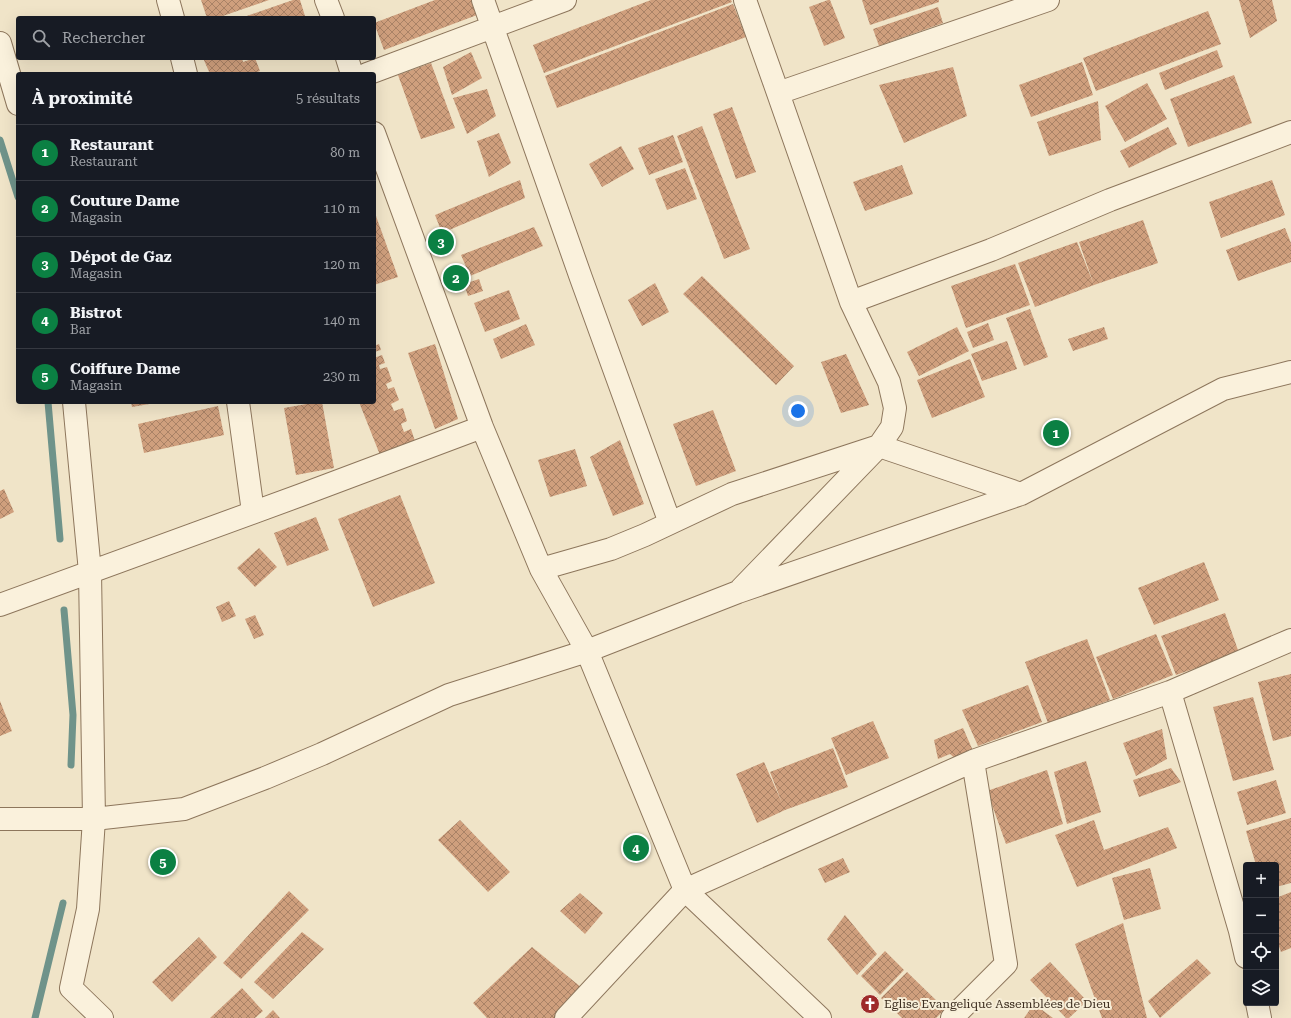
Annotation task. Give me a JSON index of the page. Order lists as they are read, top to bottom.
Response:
{
  "places": {
    "church": ["Eglise Evangelique Assemblées de Dieu"]
  },
  "page": {
    "search": "Rechercher",
    "heading": ["À proximité", "5 résultats"],
    "list": [
      {
        "mark": "1",
        "name": "Restaurant",
        "note": "Restaurant",
        "value": "80 m"
      },
      {
        "mark": "2",
        "name": "Couture Dame",
        "note": "Magasin",
        "value": "110 m"
      },
      {
        "mark": "3",
        "name": "Dépot de Gaz",
        "note": "Magasin",
        "value": "120 m"
      },
      {
        "mark": "4",
        "name": "Bistrot",
        "note": "Bar",
        "value": "140 m"
      },
      {
        "mark": "5",
        "name": "Coiffure Dame",
        "note": "Magasin",
        "value": "230 m"
      }
    ],
    "pins": [
      "3",
      "2",
      "1",
      "4",
      "5"
    ],
    "map_buttons": ["+", "−"]
  }
}
